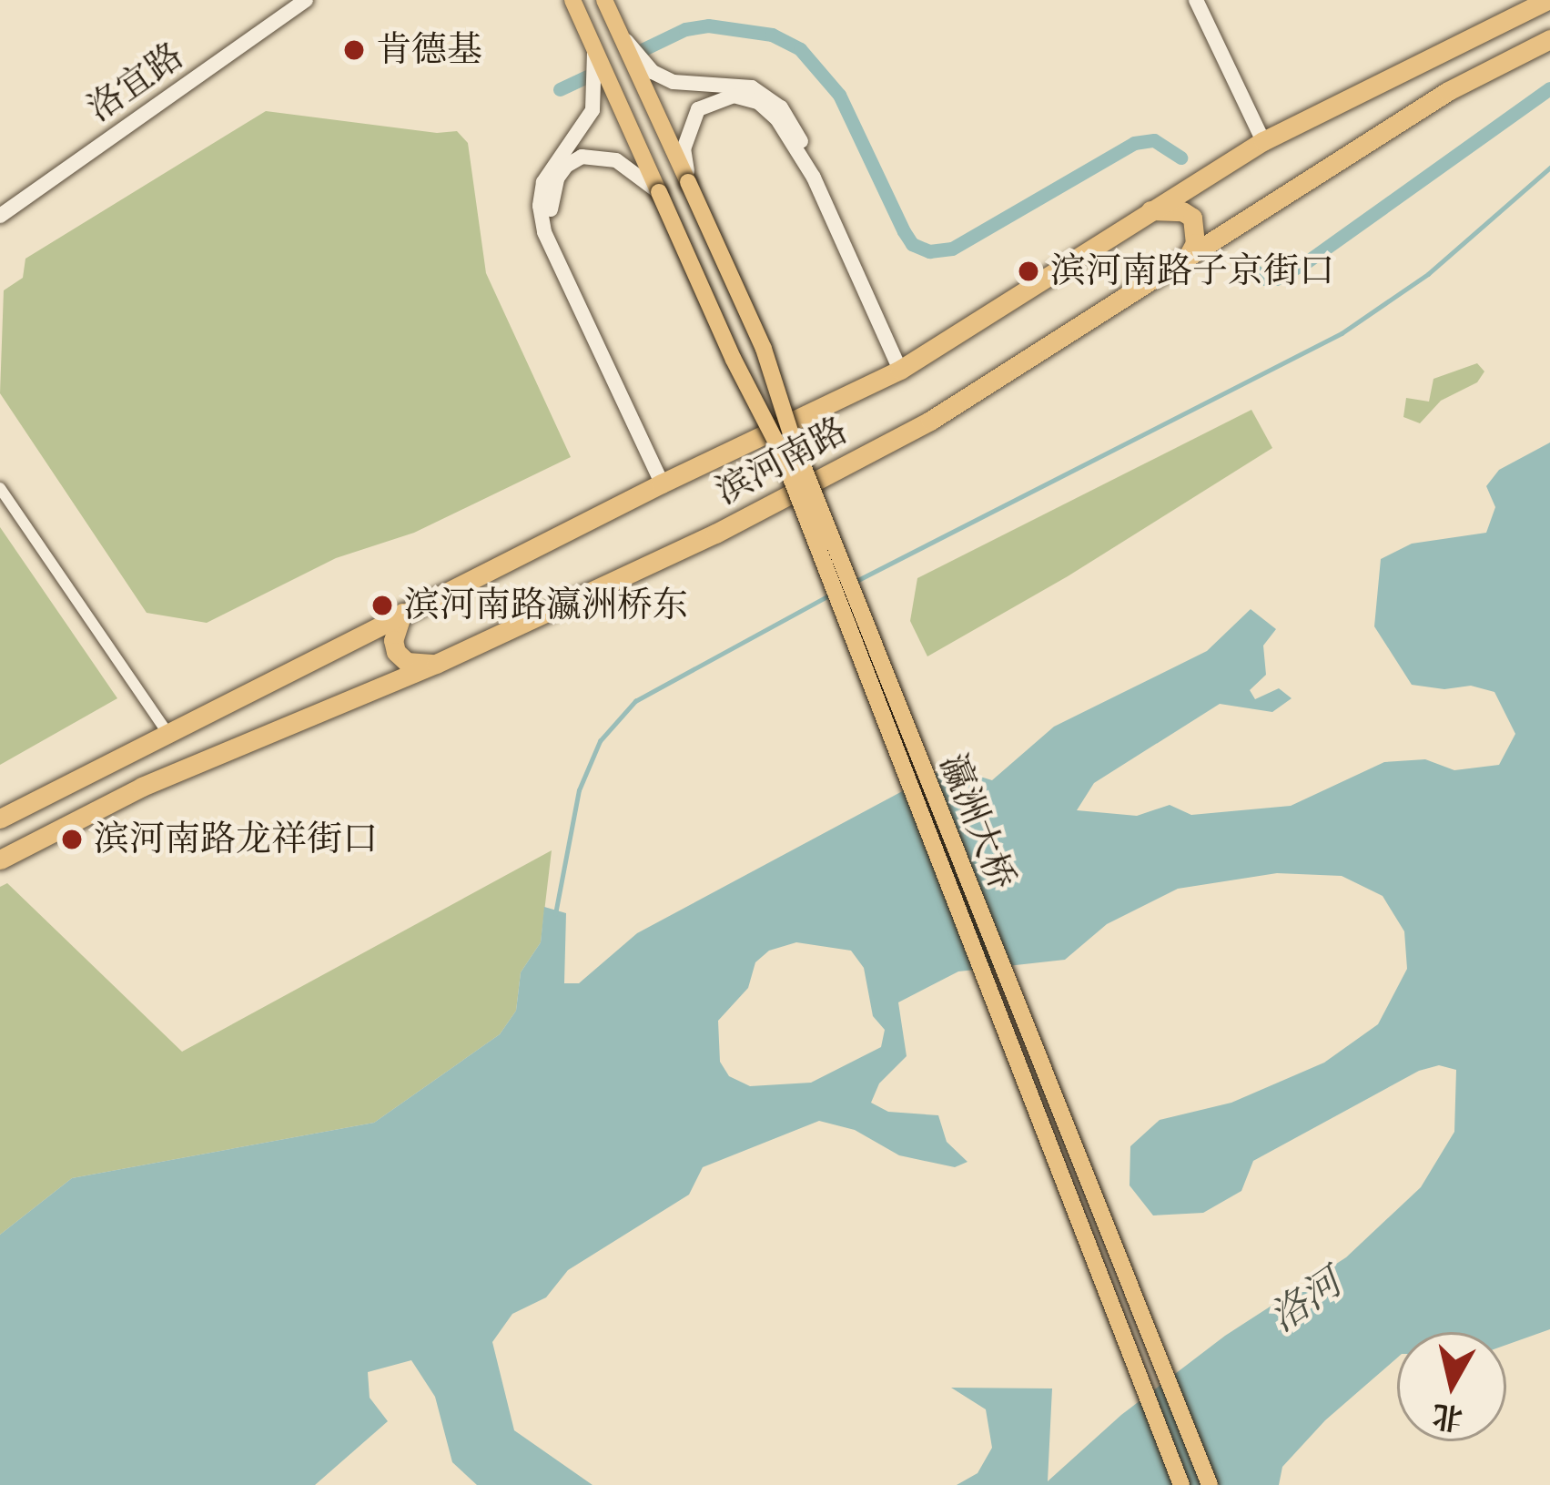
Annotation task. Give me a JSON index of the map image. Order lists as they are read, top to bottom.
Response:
{
  "streets": {
    "highway": ["滨河南路"],
    "main road": ["洛宜路", "瀛洲大桥"]
  },
  "water": ["洛河"],
  "places": [
    "肯德基",
    "滨河南路子京街口",
    "滨河南路瀛洲桥东",
    "滨河南路龙祥街口"
  ],
  "north": "bottom"
}
